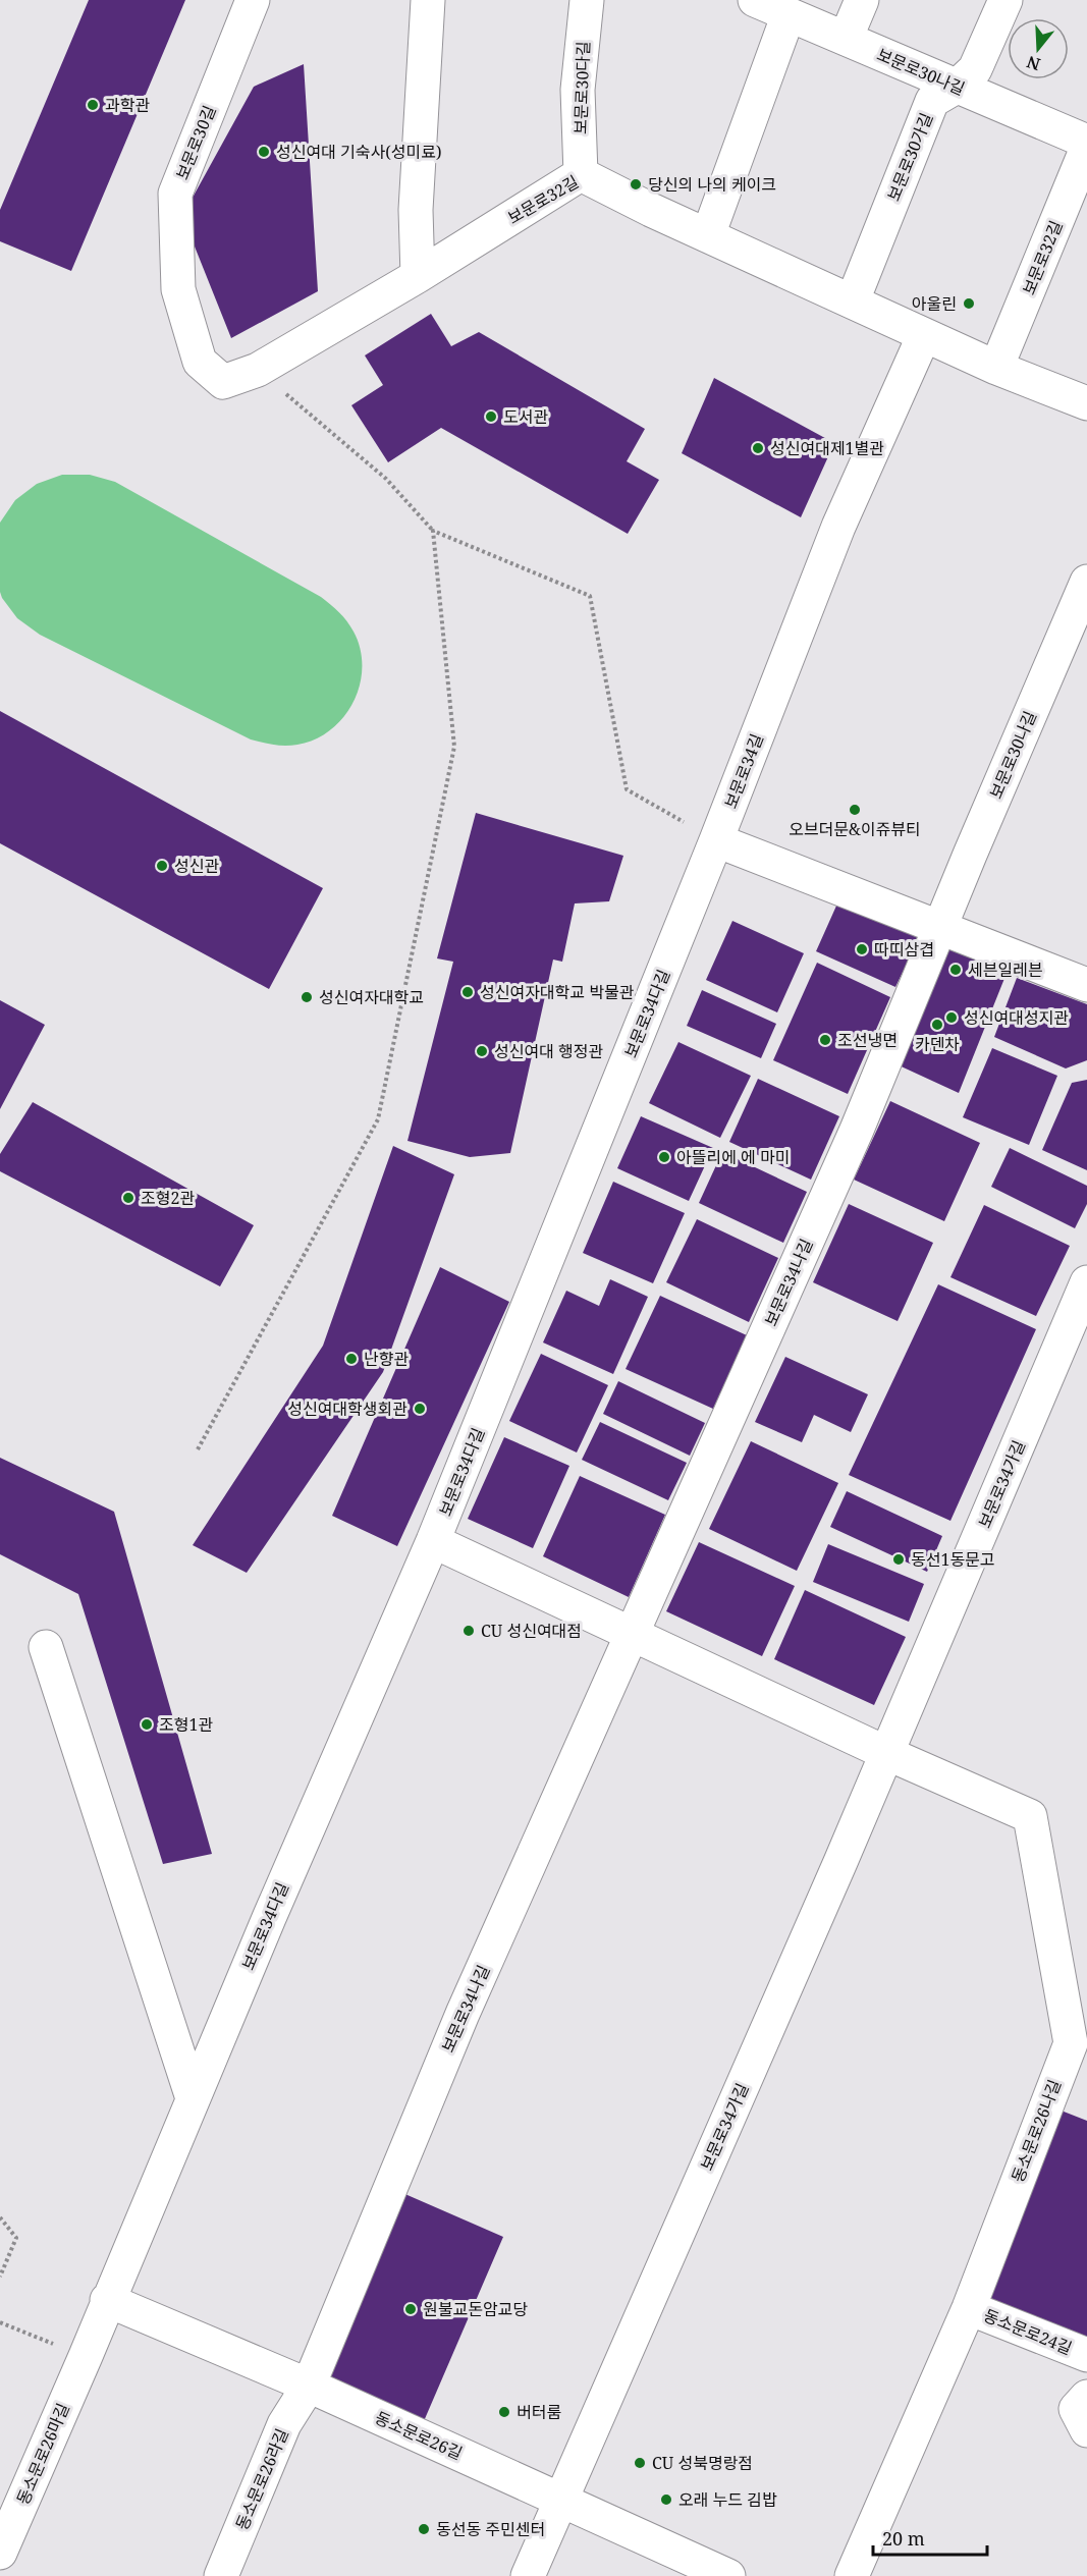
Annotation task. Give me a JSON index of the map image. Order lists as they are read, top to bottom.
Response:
{
  "streets": {
    "street": [
      "보문로30나길",
      "보문로30다길",
      "보문로30길",
      "보문로30가길",
      "보문로32길",
      "보문로34길",
      "보문로34다길",
      "보문로34나길",
      "보문로34가길",
      "동소문로26나길",
      "동소문로24길",
      "동소문로26길",
      "동소문로26마길",
      "동소문로26라길"
    ]
  },
  "crossings": [
    ["보문로30나길", "보문로30가길"],
    ["보문로30나길", "보문로34나길"],
    ["보문로30다길", "보문로32길"],
    ["보문로30길", "보문로32길"],
    ["보문로30가길", "보문로32길"],
    ["보문로32길", "보문로34길"],
    ["보문로34길", "보문로34다길"],
    ["보문로34다길", "동소문로26길"],
    ["보문로34다길", "동소문로26마길"],
    ["보문로34나길", "동소문로26길"],
    ["보문로34나길", "동소문로26라길"],
    ["보문로34가길", "동소문로26나길"],
    ["보문로34가길", "동소문로26길"],
    ["동소문로26나길", "동소문로24길"],
    ["동소문로26길", "동소문로26마길"],
    ["동소문로26길", "동소문로26라길"]
  ],
  "places": [
    "과학관",
    "성신여대 기숙사(성미료)",
    "당신의 나의 케이크",
    "아울린",
    "도서관",
    "성신여대제1별관",
    "오브더문&이쥬뷰티",
    "성신관",
    "따띠삼겹",
    "세븐일레븐",
    "성신여자대학교 박물관",
    "성신여자대학교",
    "성신여대성지관",
    "카덴차",
    "조선냉면",
    "성신여대 행정관",
    "아뜰리에 에 마미",
    "조형2관",
    "난향관",
    "성신여대학생회관",
    "동선1동문고",
    "CU 성신여대점",
    "조형1관",
    "원불교돈암교당",
    "버터룸",
    "CU 성북명랑점",
    "오래 누드 김밥",
    "동선동 주민센터"
  ],
  "scale_bar": "20 m",
  "north": "bottom"
}
